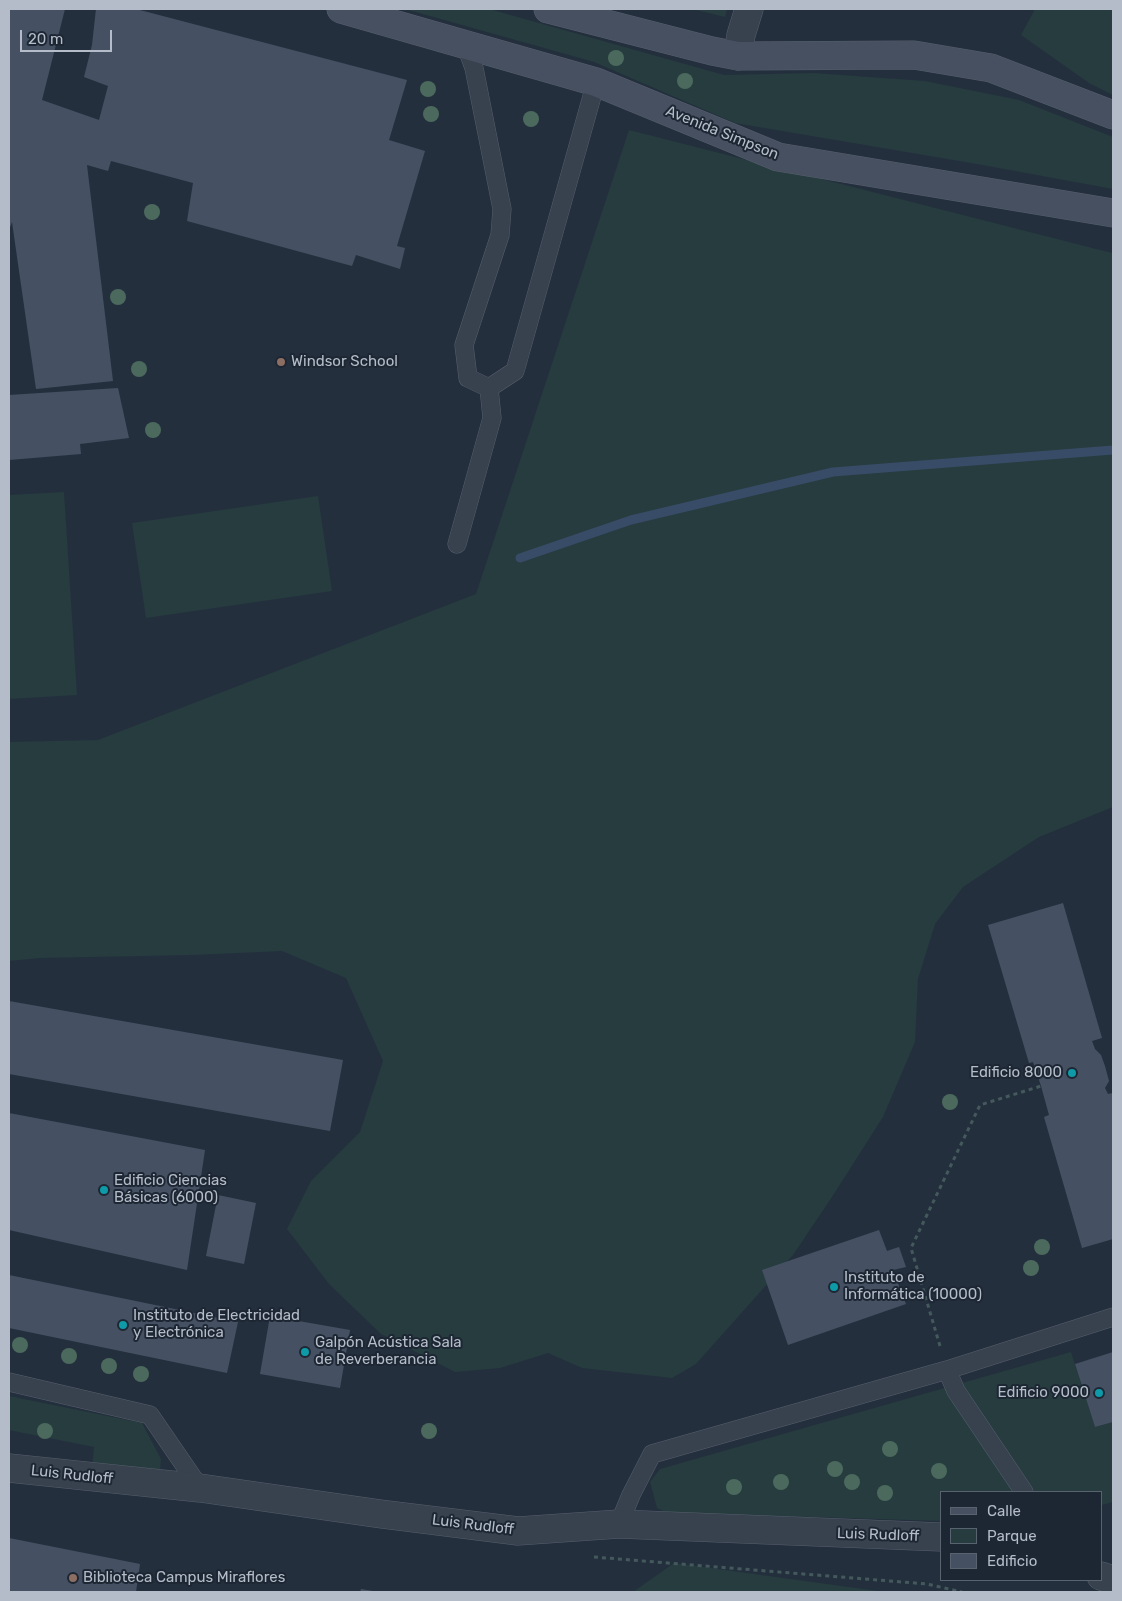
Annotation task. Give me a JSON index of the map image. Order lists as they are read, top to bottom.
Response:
{
  "streets": {
    "main road": ["Avenida Simpson"],
    "street": ["Luis Rudloff"]
  },
  "places": [
    "Windsor School",
    "Edificio 8000",
    "Edificio Ciencias Básicas (6000)",
    "Instituto de Informática (10000)",
    "Instituto de Electricidad y Electrónica",
    "Galpón Acústica Sala de Reverberancia",
    "Edificio 9000",
    "Biblioteca Campus Miraflores"
  ],
  "legend": ["Calle", "Parque", "Edificio"],
  "scale_bar": "20 m"
}
